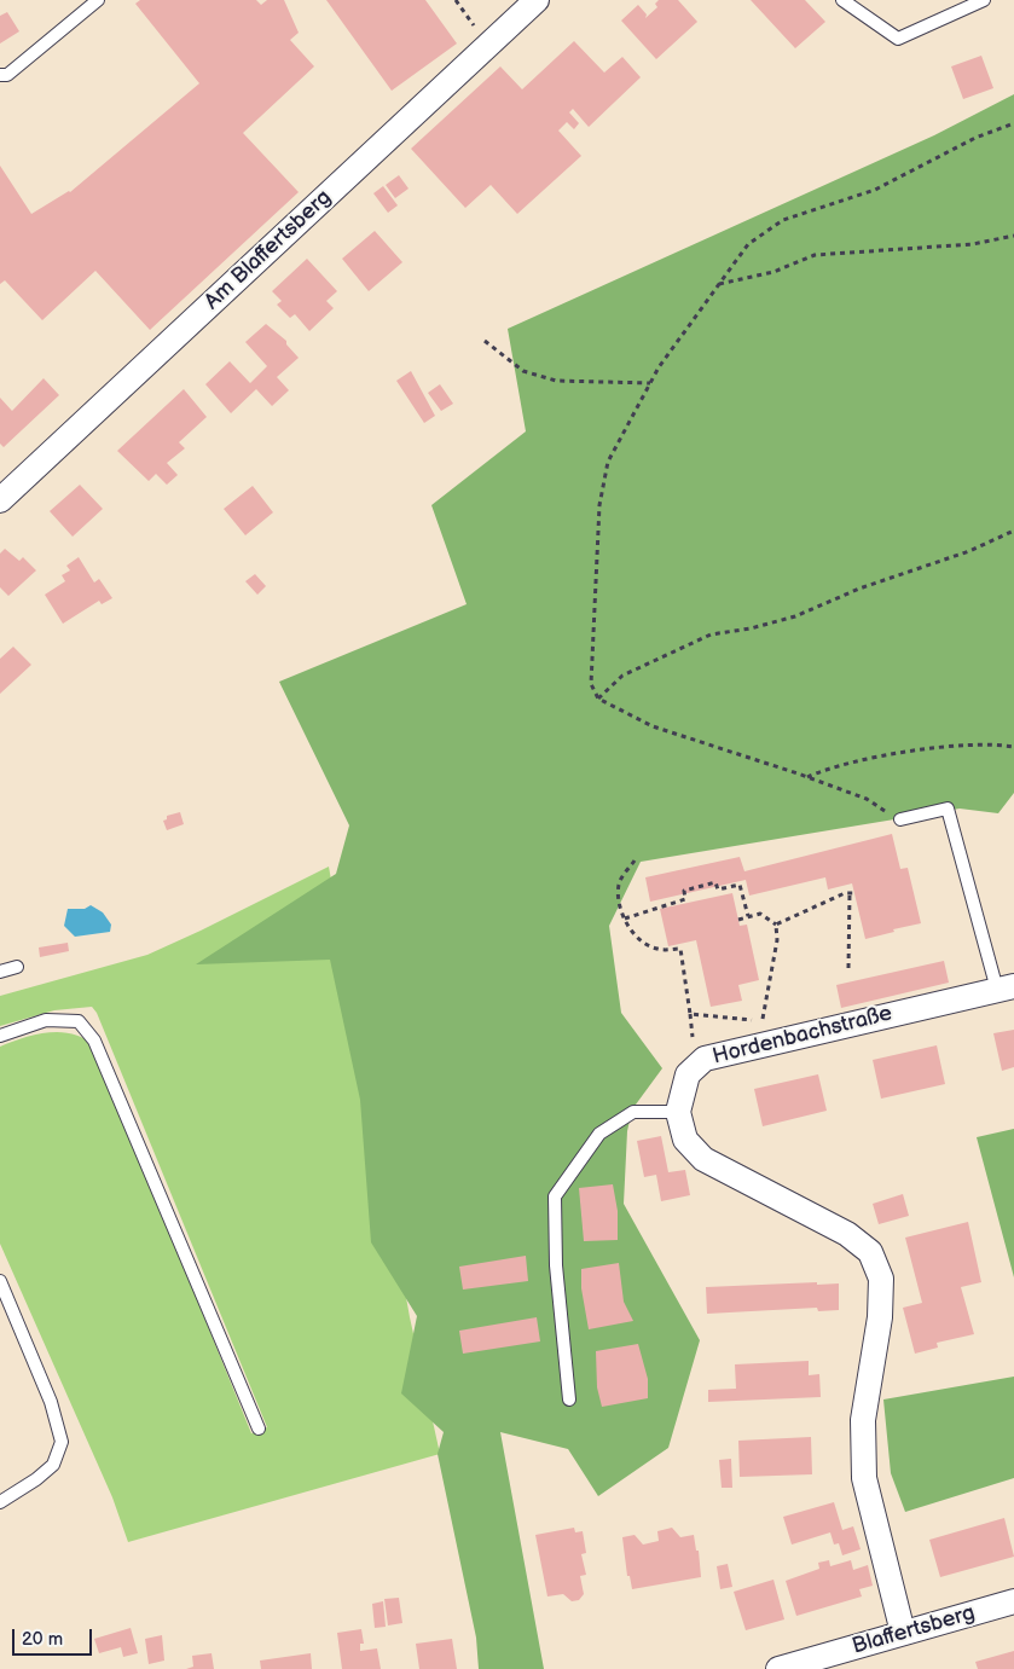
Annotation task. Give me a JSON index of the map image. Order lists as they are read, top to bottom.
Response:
{
  "streets": {
    "street": ["Am Blaffertsberg", "Hordenbachstraße", "Blaffertsberg"]
  },
  "crossings": [
    ["Hordenbachstraße", "Blaffertsberg"]
  ],
  "scale_bar": "20 m"
}
